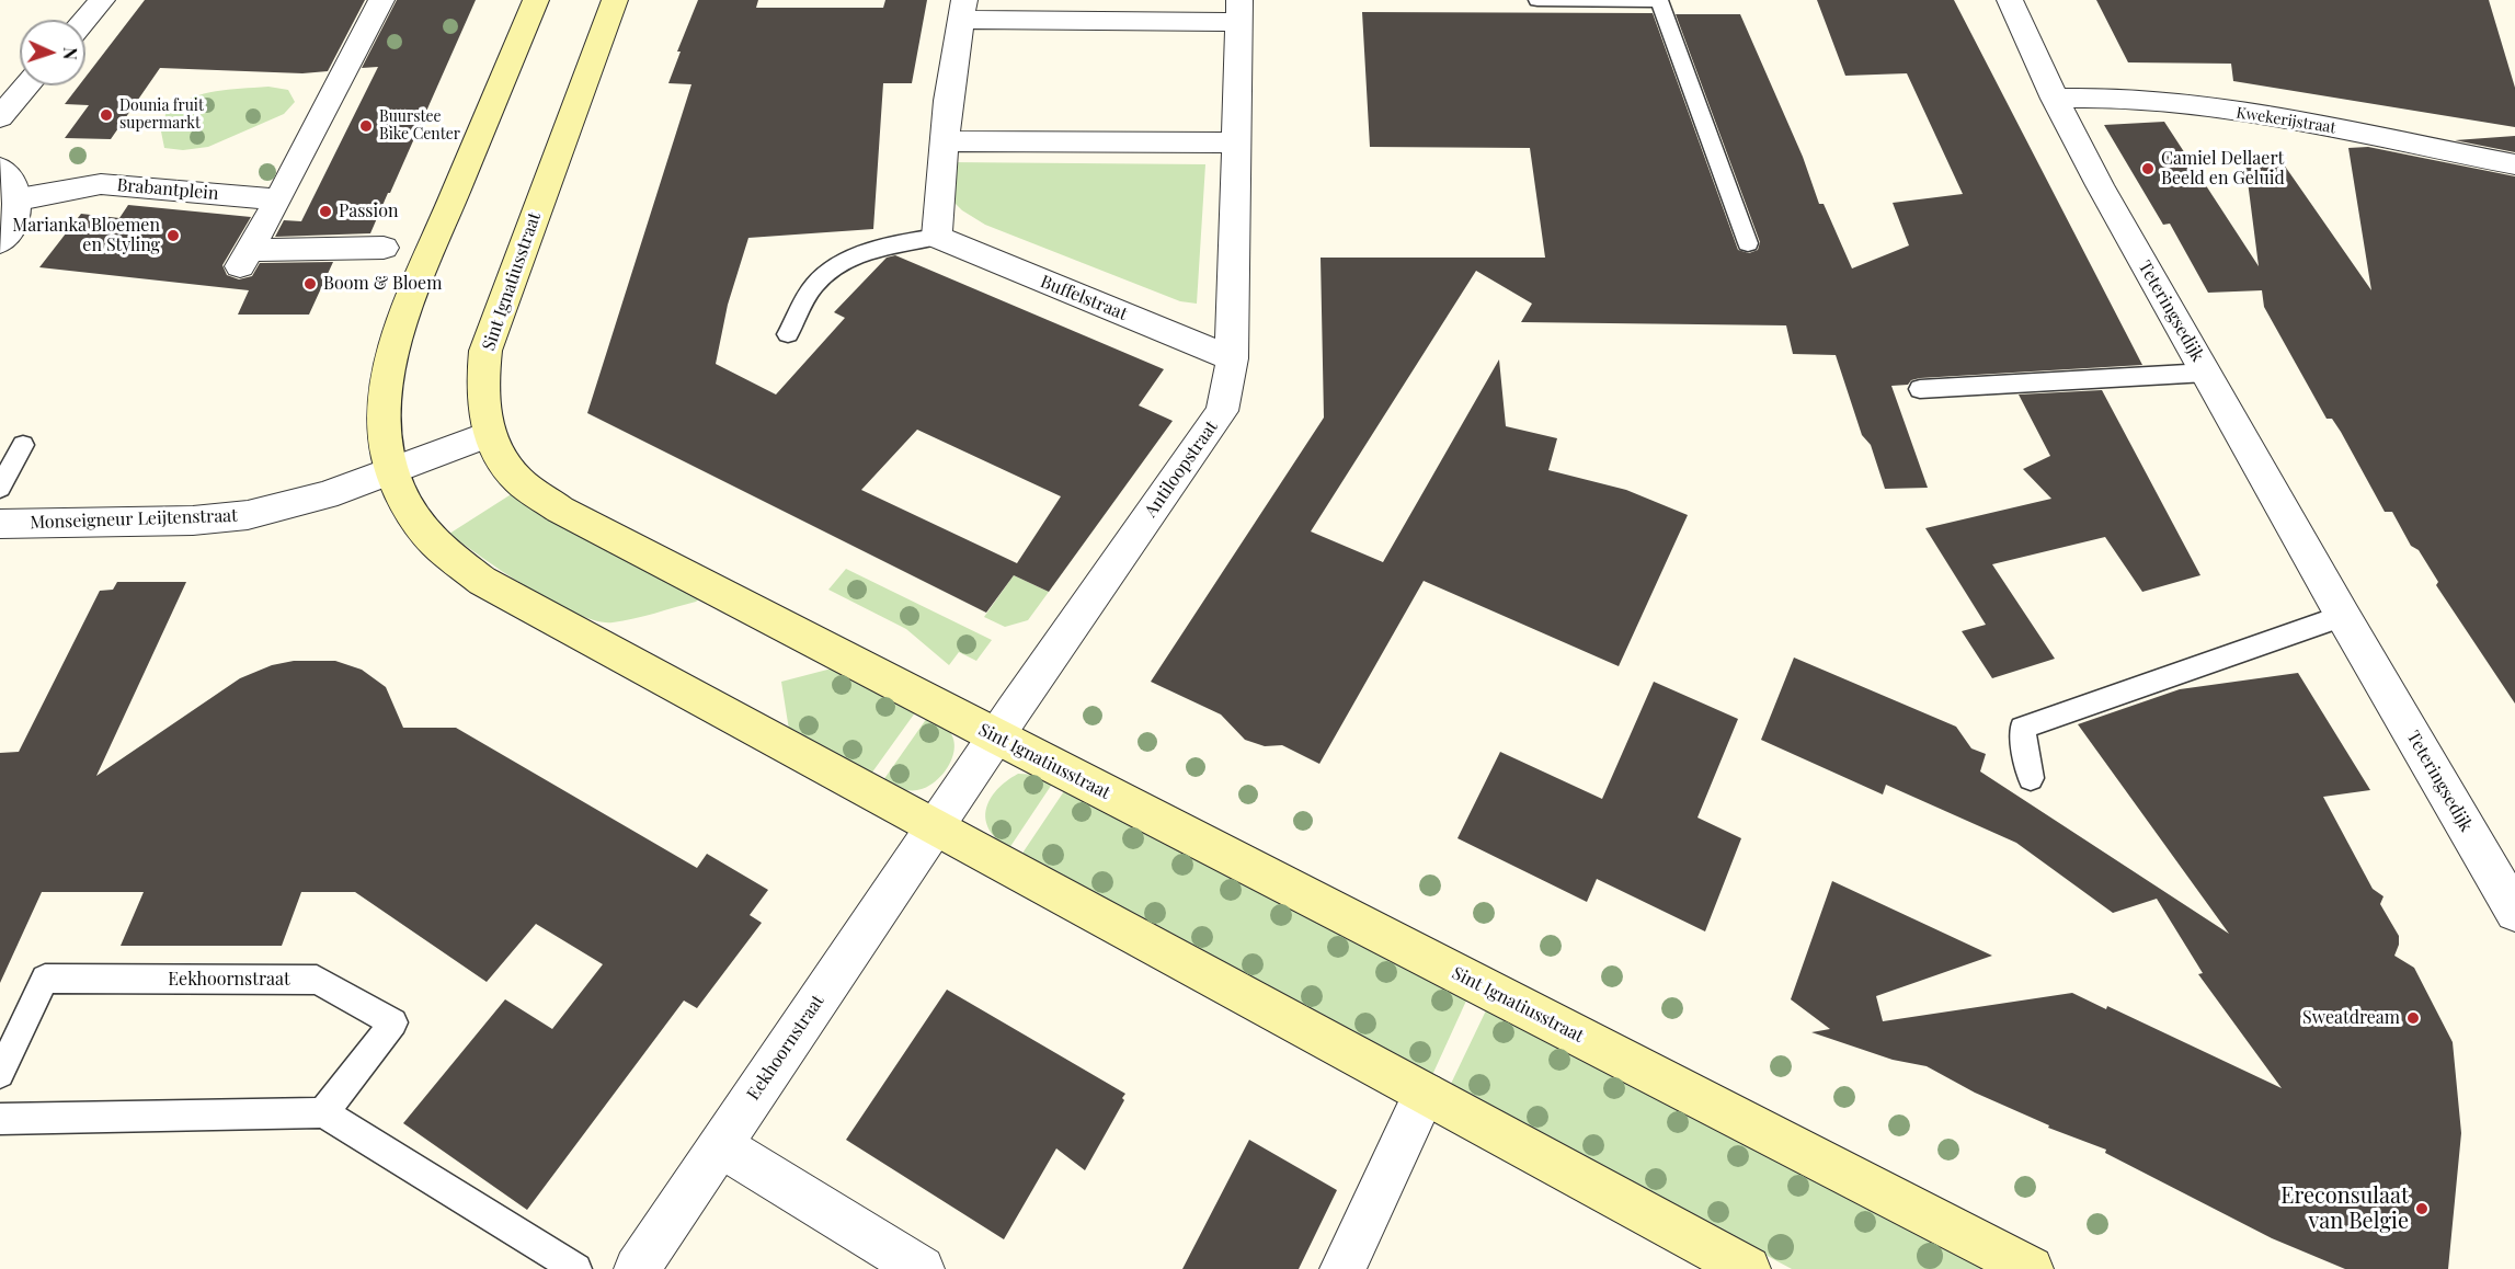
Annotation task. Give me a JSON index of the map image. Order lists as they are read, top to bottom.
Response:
{
  "streets": {
    "main road": ["Sint Ignatiusstraat"],
    "street": [
      "Kwekerijstraat",
      "Brabantplein",
      "Buffelstraat",
      "Teteringsedijk",
      "Antiloopstraat",
      "Monseigneur Leijtenstraat",
      "Eekhoornstraat"
    ]
  },
  "crossings": [
    ["Kwekerijstraat", "Teteringsedijk"],
    ["Sint Ignatiusstraat", "Antiloopstraat"],
    ["Sint Ignatiusstraat", "Monseigneur Leijtenstraat"],
    ["Buffelstraat", "Antiloopstraat"],
    ["Antiloopstraat", "Eekhoornstraat"]
  ],
  "places": [
    "Dounia fruit supermarkt",
    "Buurstee Bike Center",
    "Camiel Dellaert Beeld en Geluid",
    "Passion",
    "Marianka Bloemen en Styling",
    "Boom & Bloem",
    "Sweatdream",
    "Ereconsulaat van Belgie"
  ],
  "north": "right"
}
